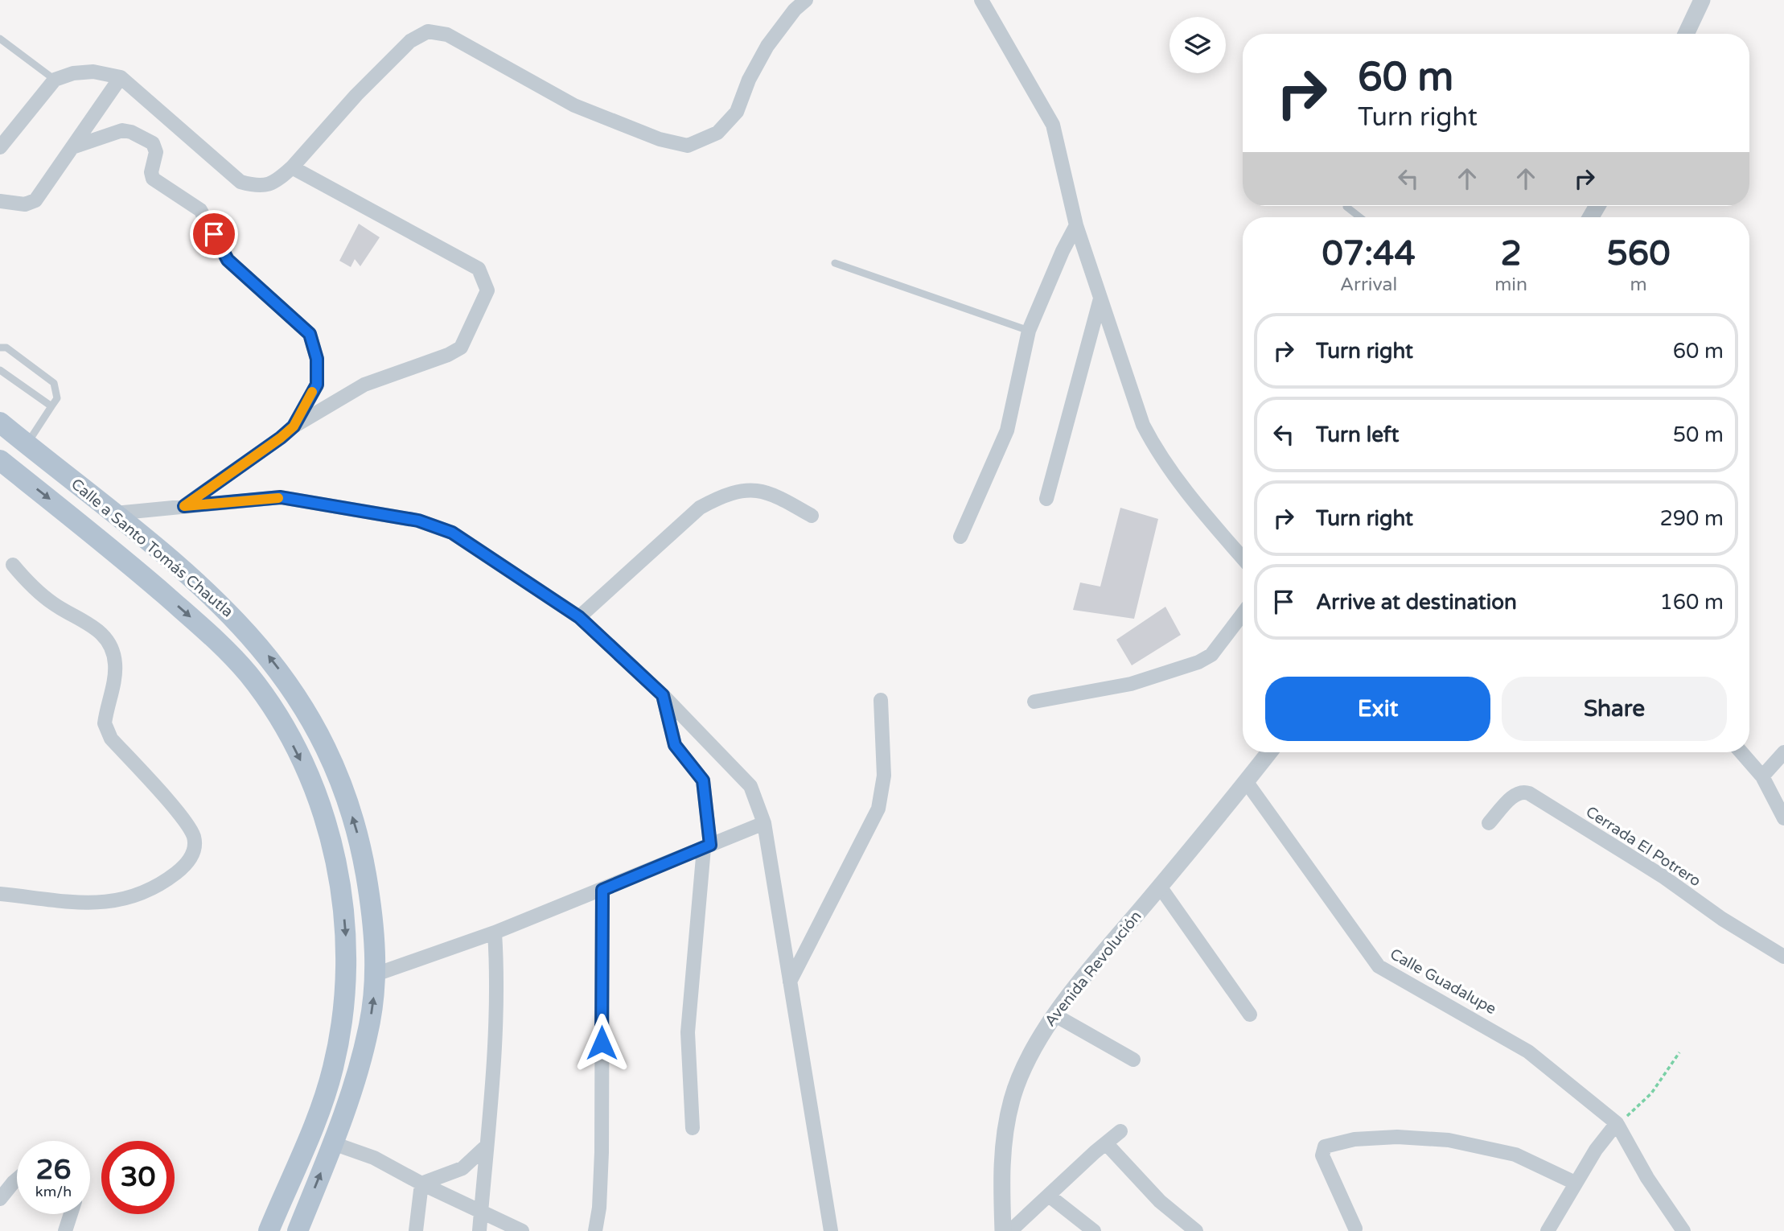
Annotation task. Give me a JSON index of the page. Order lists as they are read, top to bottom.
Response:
{
  "streets": {
    "main road": ["Calle a Santo Tomás Chautla"],
    "street": ["Cerrada El Potrero", "Avenida Revolución", "Calle Guadalupe"]
  },
  "crossings": [
    ["Avenida Revolución", "Calle Guadalupe"]
  ],
  "page": {
    "turn": ["60 m", "Turn right"],
    "eta": [
      "07:44",
      "Arrival",
      "2",
      "min",
      "560",
      "m"
    ],
    "list": [
      {
        "name": "Turn right",
        "value": "60 m"
      },
      {
        "name": "Turn left",
        "value": "50 m"
      },
      {
        "name": "Turn right",
        "value": "290 m"
      },
      {
        "name": "Arrive at destination",
        "value": "160 m"
      }
    ],
    "buttons": ["Exit", "Share"],
    "speed": "26 km/h",
    "limit": "30"
  }
}
